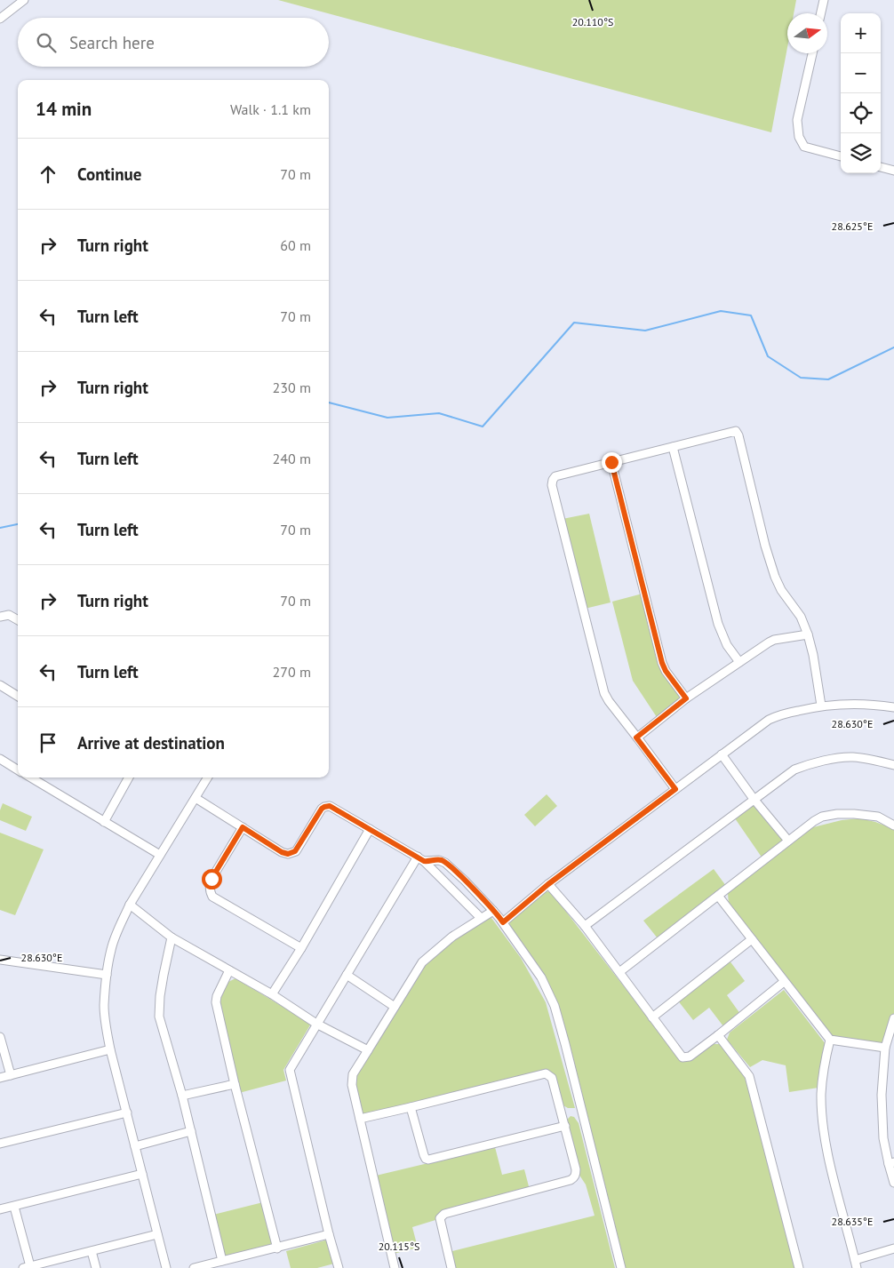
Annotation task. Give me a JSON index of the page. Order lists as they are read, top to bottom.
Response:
{
  "north": "right",
  "page": {
    "map_buttons": ["+", "−"],
    "search": "Search here",
    "heading": ["14 min", "Walk · 1.1 km"],
    "list": [
      ["Continue", "70 m"],
      ["Turn right", "60 m"],
      ["Turn left", "70 m"],
      ["Turn right", "230 m"],
      ["Turn left", "240 m"],
      ["Turn left", "70 m"],
      ["Turn right", "70 m"],
      ["Turn left", "270 m"],
      "Arrive at destination"
    ]
  },
  "coordinates": [
    "20.110°S",
    "28.625°E",
    "28.630°E",
    "28.635°E",
    "20.115°S"
  ]
}
